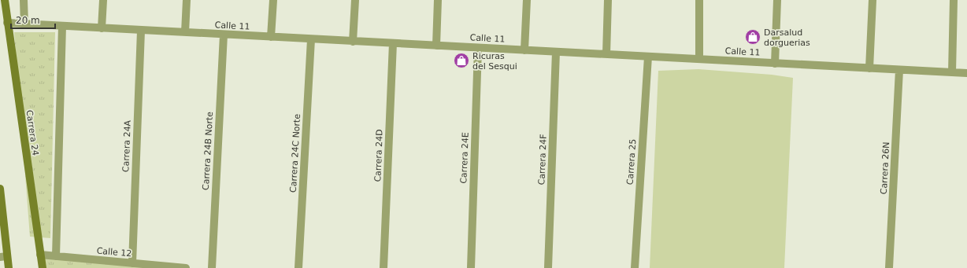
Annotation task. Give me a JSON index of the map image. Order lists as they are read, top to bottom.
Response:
{
  "streets": {
    "street": [
      "Calle 11",
      "Carrera 24",
      "Carrera 24A",
      "Carrera 24B Norte",
      "Carrera 24C Norte",
      "Carrera 24D",
      "Carrera 24E",
      "Carrera 24F",
      "Carrera 25",
      "Carrera 26N",
      "Calle 12"
    ]
  },
  "crossings": [
    ["Calle 11", "Carrera 24"],
    ["Calle 11", "Carrera 24A"],
    ["Calle 11", "Carrera 24B Norte"],
    ["Calle 11", "Carrera 24C Norte"],
    ["Calle 11", "Carrera 24D"],
    ["Calle 11", "Carrera 24E"],
    ["Calle 11", "Carrera 24F"],
    ["Calle 11", "Carrera 25"],
    ["Calle 11", "Carrera 26N"],
    ["Carrera 24", "Calle 12"],
    ["Carrera 24A", "Calle 12"]
  ],
  "places": {
    "shop": ["Darsalud dorguerias", "Ricuras del Sesqui"]
  },
  "scale_bar": "20 m"
}
